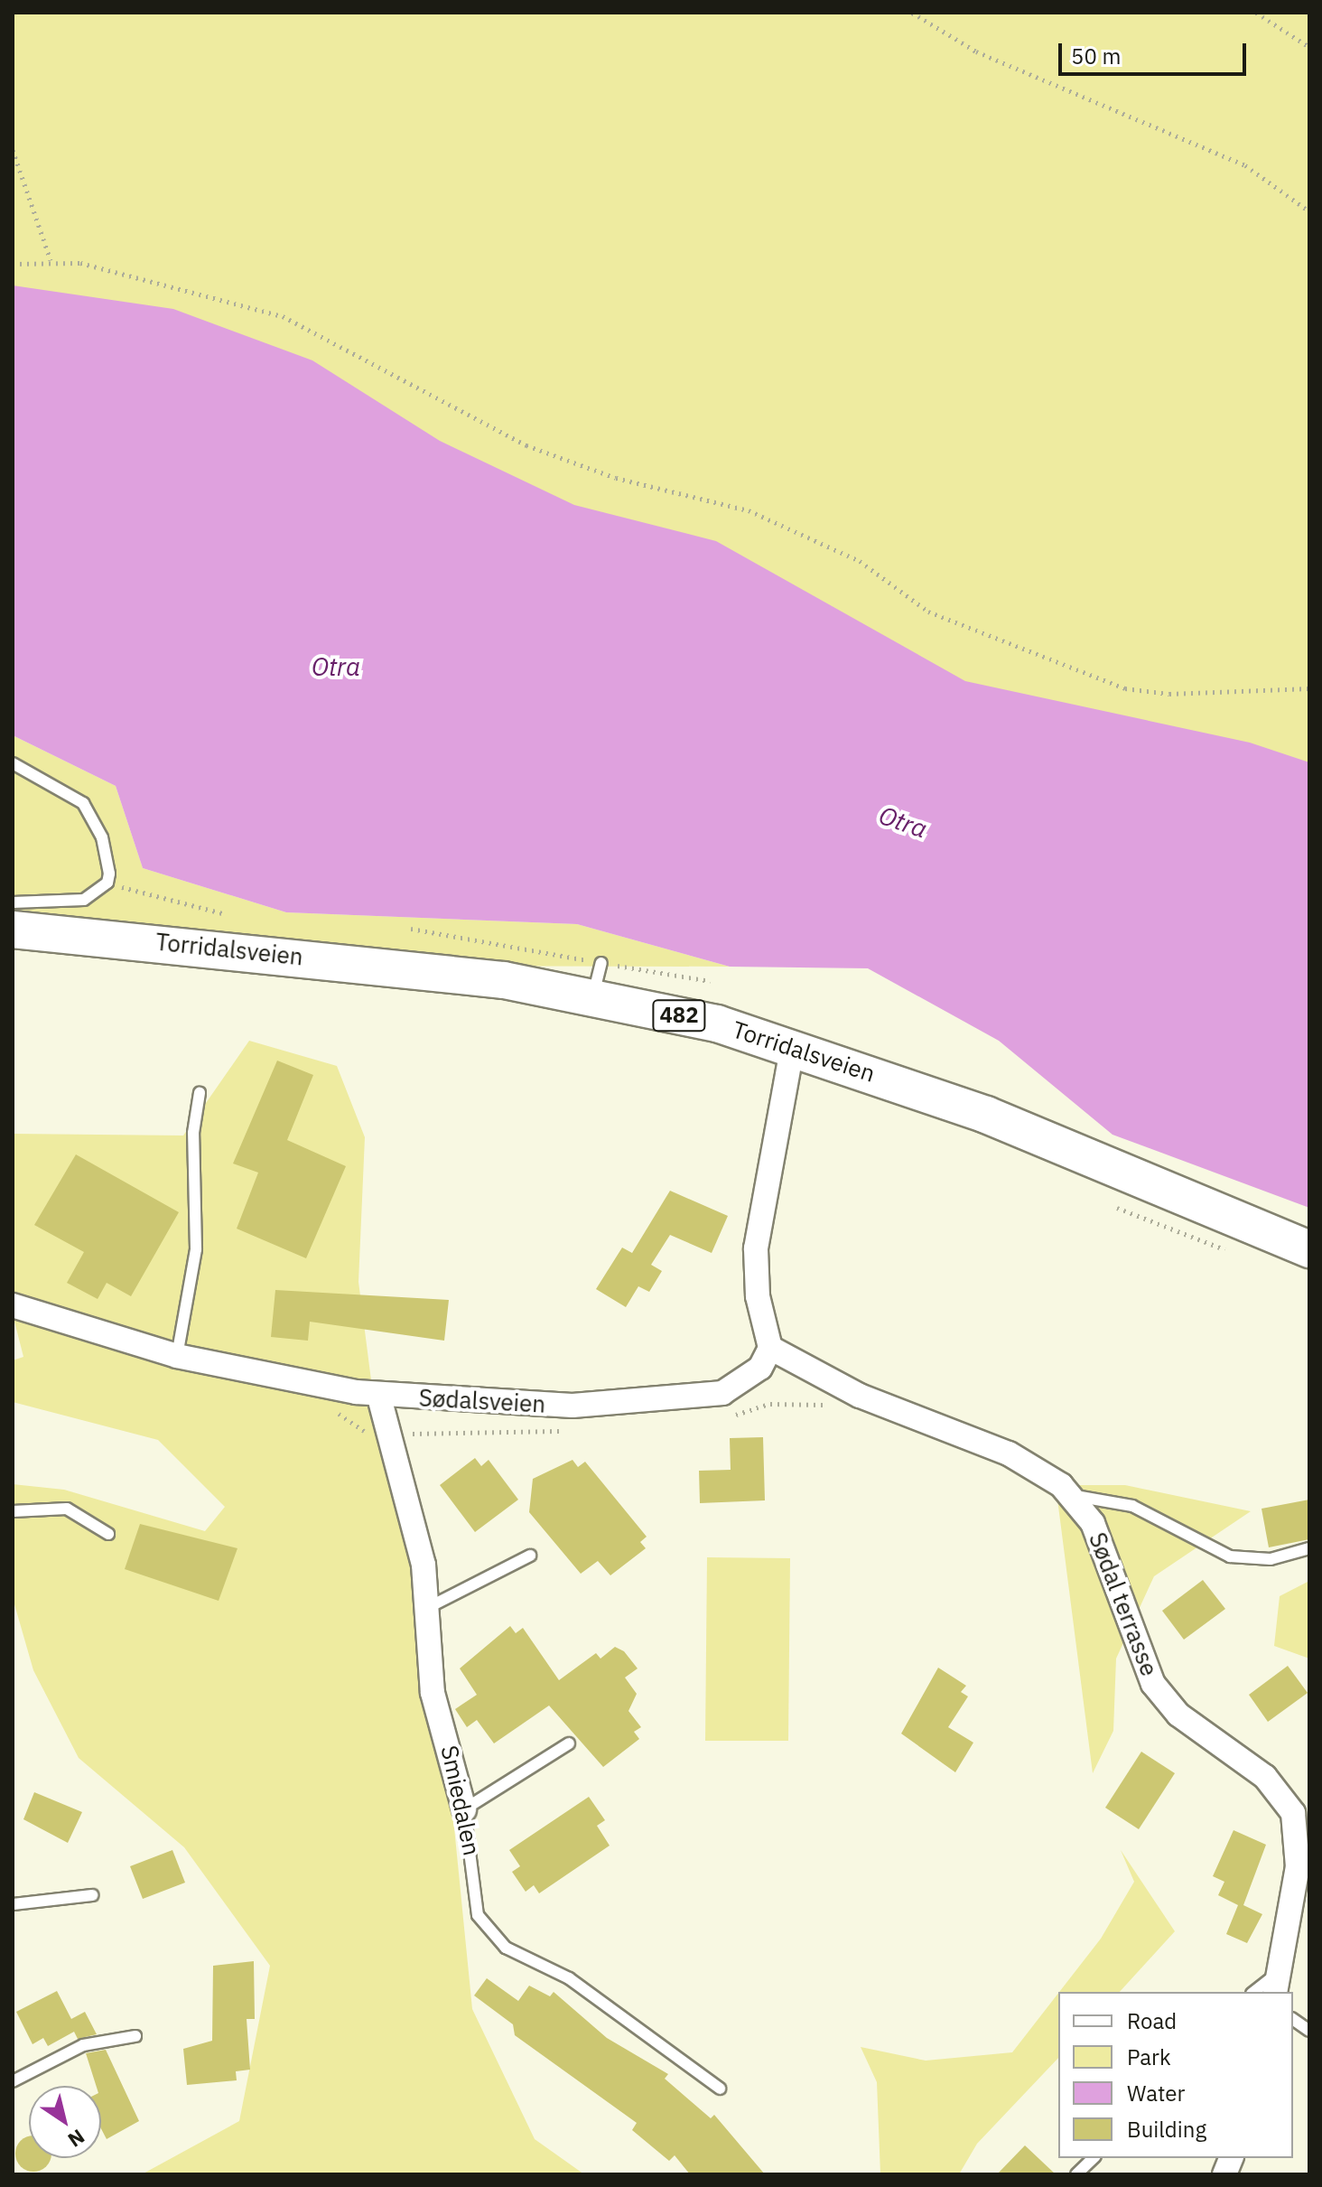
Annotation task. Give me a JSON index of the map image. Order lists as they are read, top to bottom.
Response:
{
  "streets": {
    "main road": ["Torridalsveien", "482"],
    "street": ["Sødalsveien", "Sødal terrasse", "Smiedalen"]
  },
  "crossings": [
    ["Sødalsveien", "Smiedalen"]
  ],
  "water": ["Otra"],
  "legend": [
    "Road",
    "Park",
    "Water",
    "Building"
  ],
  "scale_bar": "50 m",
  "north": "bottom right"
}
